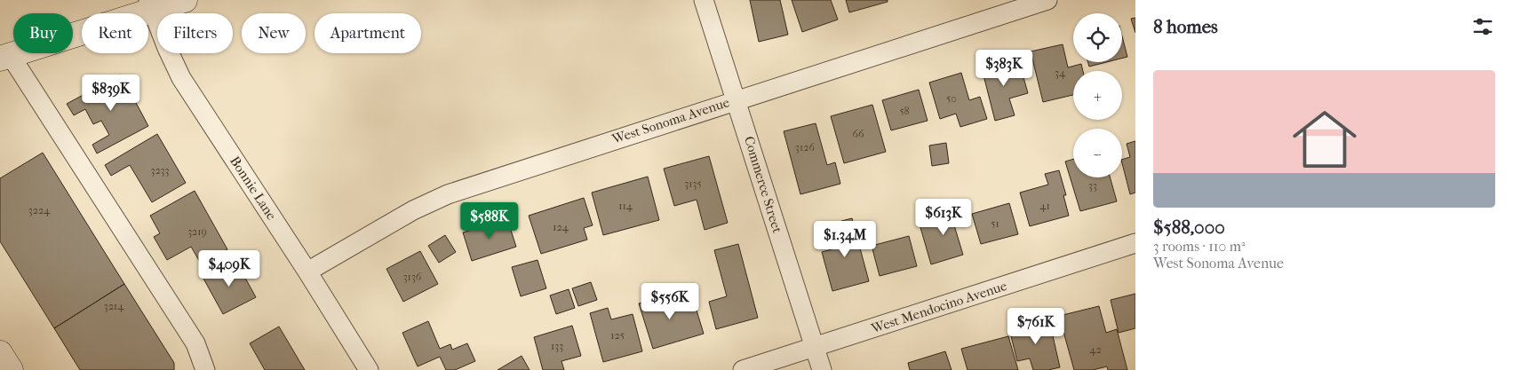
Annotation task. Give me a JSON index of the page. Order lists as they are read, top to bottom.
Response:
{
  "streets": {
    "street": [
      "West Sonoma Avenue",
      "Commerce Street",
      "Bonnie Lane",
      "West Mendocino Avenue"
    ]
  },
  "crossings": [
    ["West Sonoma Avenue", "Commerce Street"],
    ["West Sonoma Avenue", "Bonnie Lane"],
    ["Commerce Street", "West Mendocino Avenue"]
  ],
  "house_numbers": [
    "34",
    "50",
    "58",
    "66",
    "3126",
    "3233",
    "3135",
    "33",
    "114",
    "41",
    "3224",
    "51",
    "124",
    "3219",
    "3136",
    "3214",
    "125",
    "133",
    "42"
  ],
  "page": {
    "heading": "8 homes",
    "map_buttons": ["+", "−"],
    "chip": [
      "Buy",
      "Rent",
      "Filters",
      "New",
      "Apartment"
    ],
    "price": [
      "$383K",
      "$839K",
      "$613K",
      "$588K",
      "$1.34M",
      "$409K",
      "$556K",
      "$761K"
    ],
    "list": [
      {
        "name": "$588,000",
        "note": "3 rooms · 110 m² · West Sonoma Avenue"
      }
    ]
  }
}
